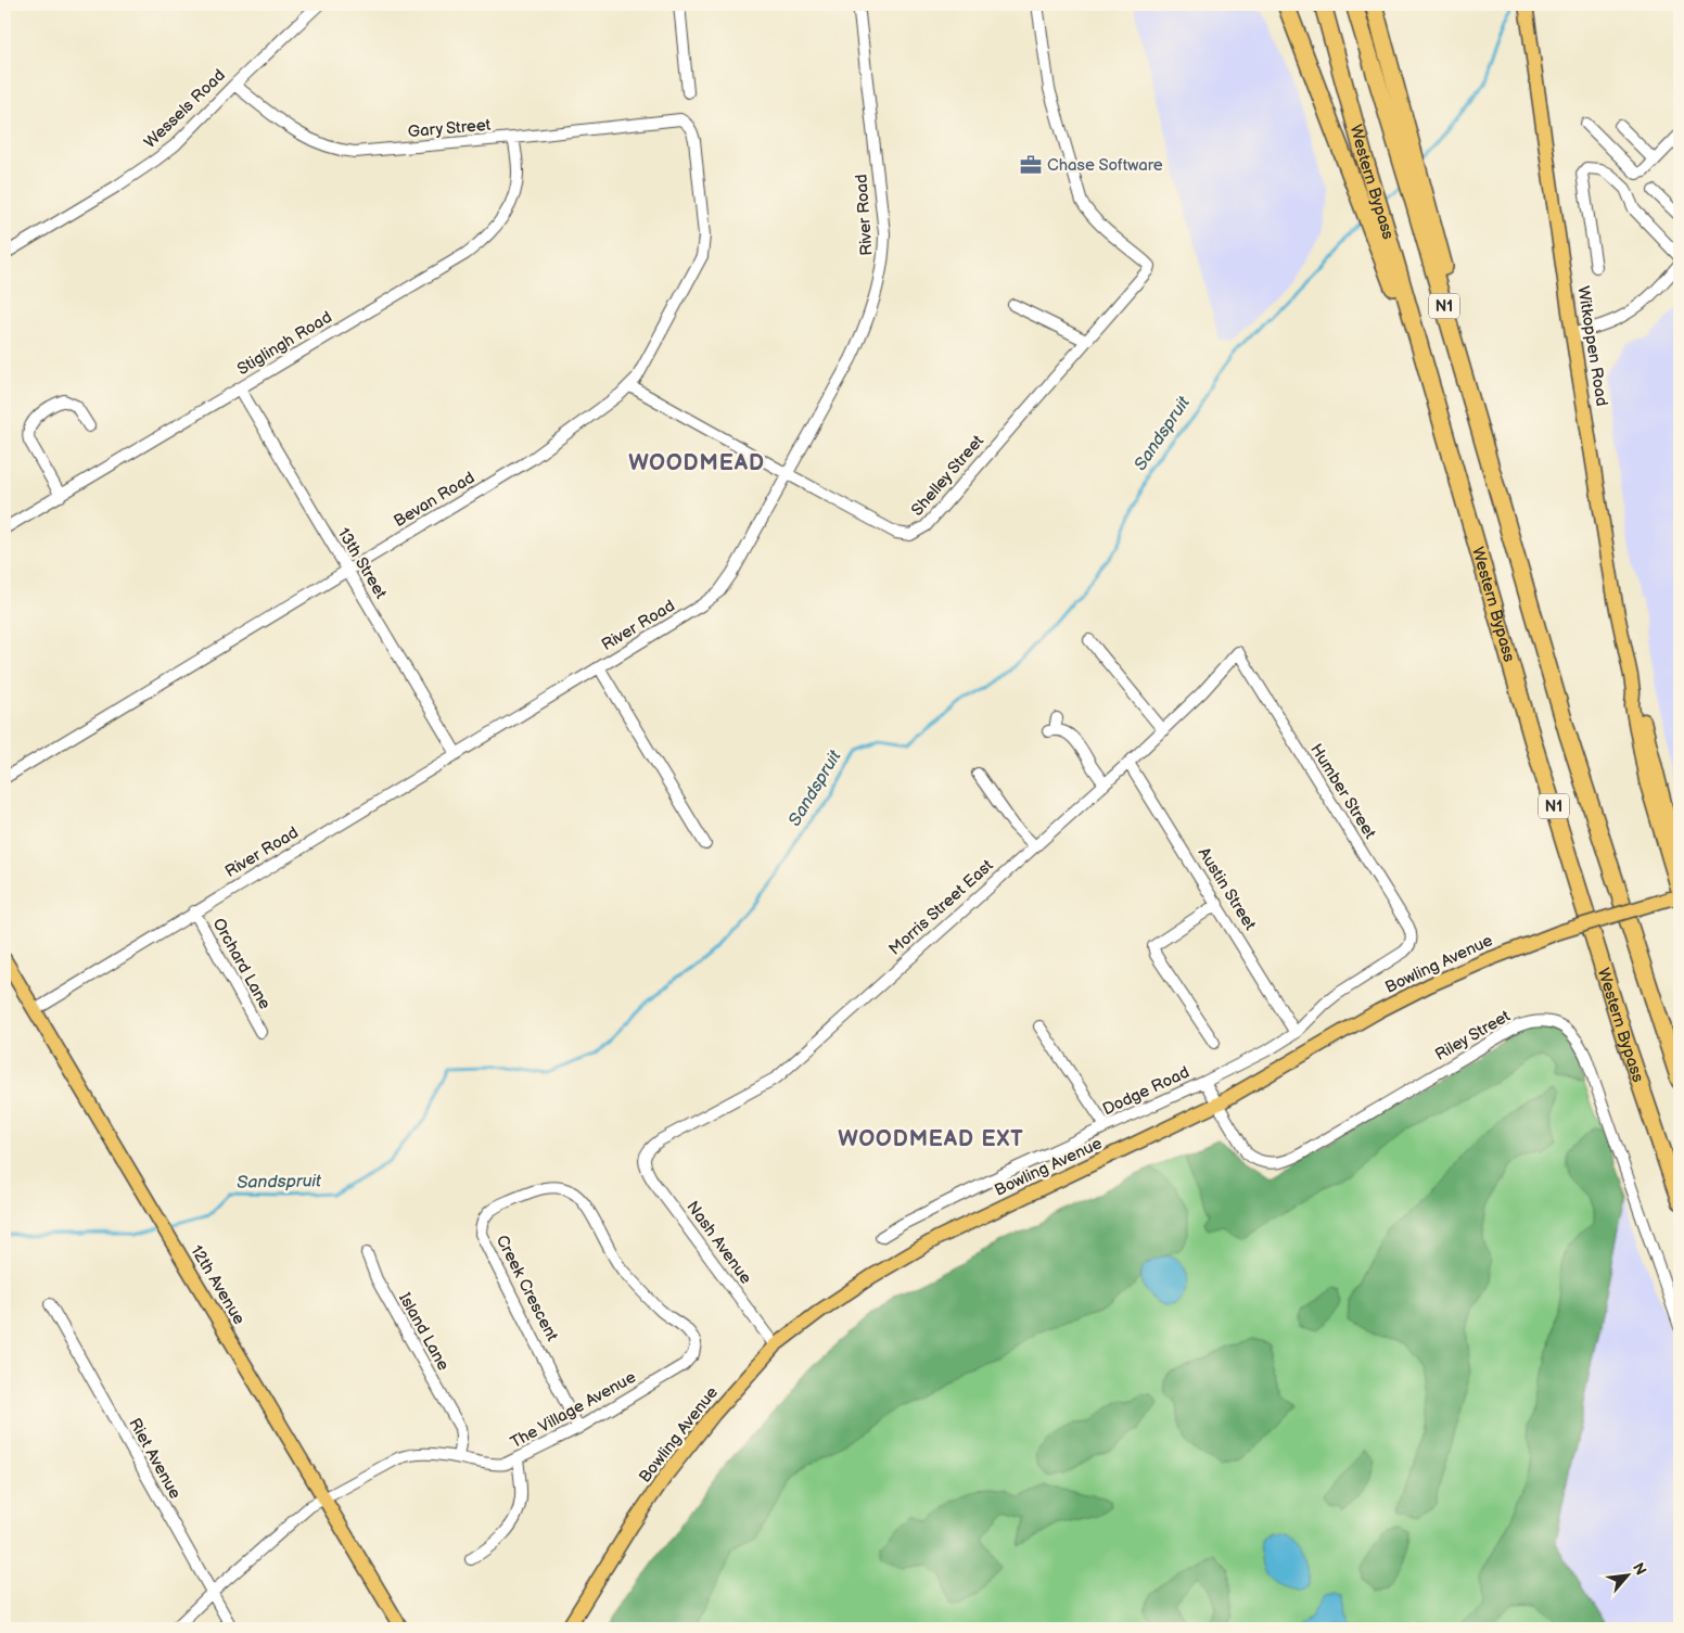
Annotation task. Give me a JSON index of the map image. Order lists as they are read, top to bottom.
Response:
{
  "streets": {
    "highway": ["Western Bypass", "N1"],
    "main road": ["Witkoppen Road", "Bowling Avenue", "12th Avenue"],
    "street": [
      "Wessels Road",
      "Gary Street",
      "River Road",
      "Stiglingh Road",
      "Shelley Street",
      "Bevan Road",
      "13th Street",
      "Humber Street",
      "Austin Street",
      "Morris Street East",
      "Orchard Lane",
      "Riley Street",
      "Dodge Road",
      "Nash Avenue",
      "Creek Crescent",
      "Island Lane",
      "The Village Avenue",
      "Riet Avenue"
    ]
  },
  "crossings": [
    ["Wessels Road", "Gary Street"],
    ["Gary Street", "Stiglingh Road"],
    ["Gary Street", "Bevan Road"],
    ["River Road", "Shelley Street"],
    ["River Road", "13th Street"],
    ["River Road", "Orchard Lane"],
    ["River Road", "12th Avenue"],
    ["Stiglingh Road", "13th Street"],
    ["Witkoppen Road", "Bowling Avenue"],
    ["Shelley Street", "Bevan Road"],
    ["Bevan Road", "13th Street"],
    ["Humber Street", "Morris Street East"],
    ["Humber Street", "Dodge Road"],
    ["Austin Street", "Morris Street East"],
    ["Austin Street", "Dodge Road"],
    ["Morris Street East", "Nash Avenue"],
    ["Bowling Avenue", "Riley Street"],
    ["Bowling Avenue", "Nash Avenue"],
    ["Riley Street", "Dodge Road"],
    ["12th Avenue", "The Village Avenue"],
    ["Creek Crescent", "The Village Avenue"],
    ["Island Lane", "The Village Avenue"],
    ["The Village Avenue", "Riet Avenue"]
  ],
  "districts": ["WOODMEAD", "WOODMEAD EXT"],
  "water": ["Sandspruit"],
  "places": {
    "office": ["Chase Software"]
  },
  "north": "top right"
}
